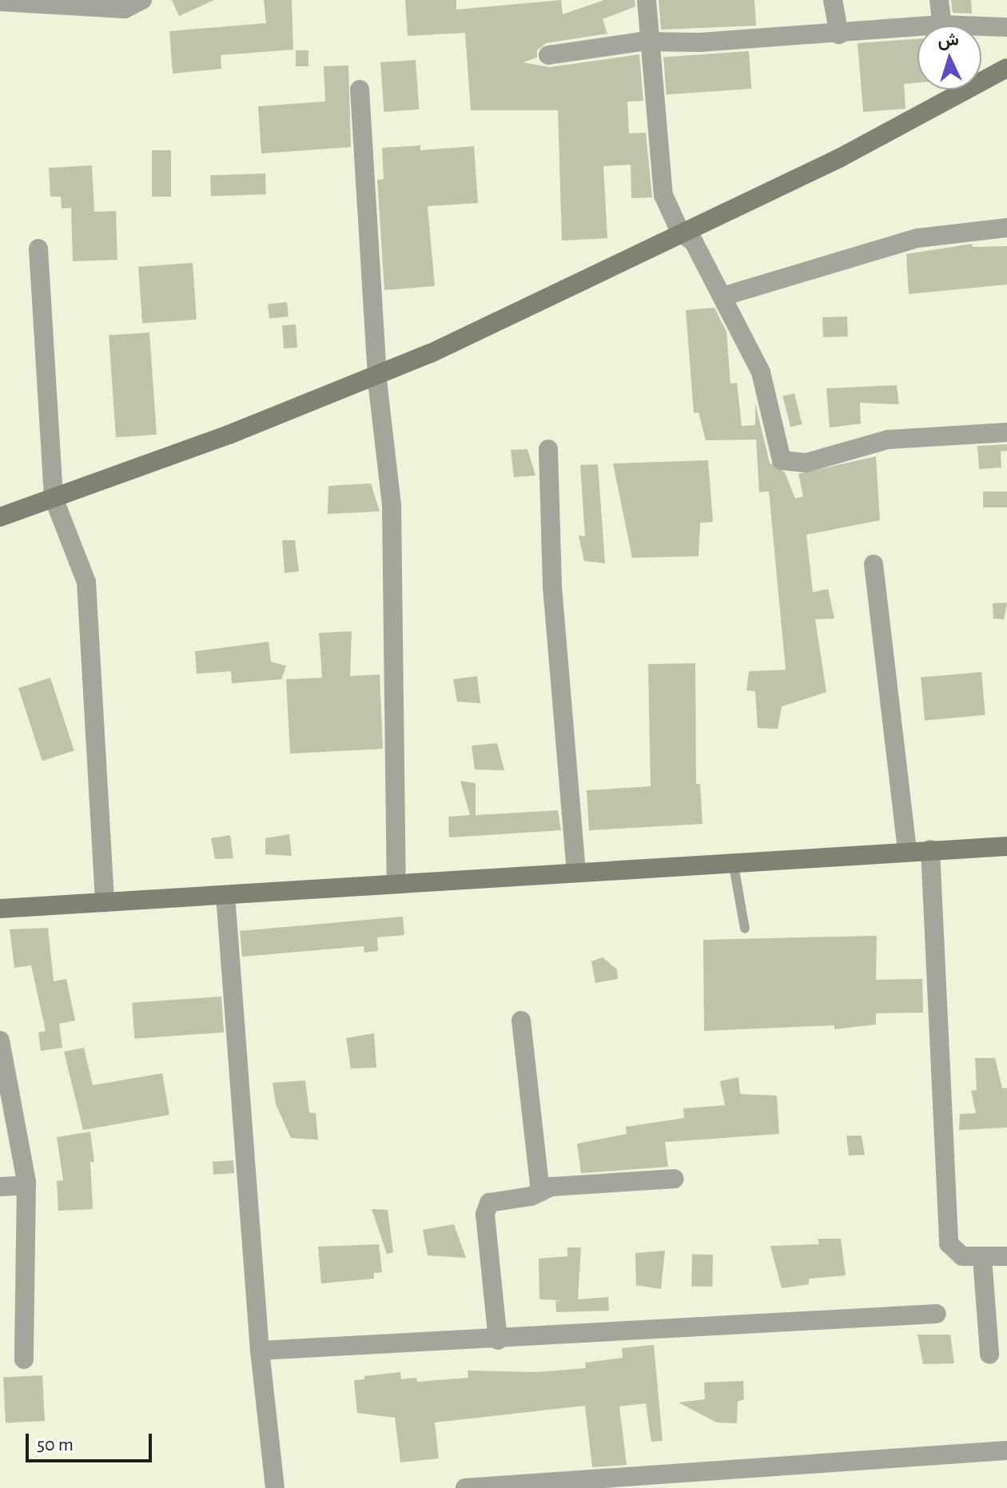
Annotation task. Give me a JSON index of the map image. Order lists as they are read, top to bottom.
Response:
{
  "scale_bar": "50 m",
  "north": "top"
}
